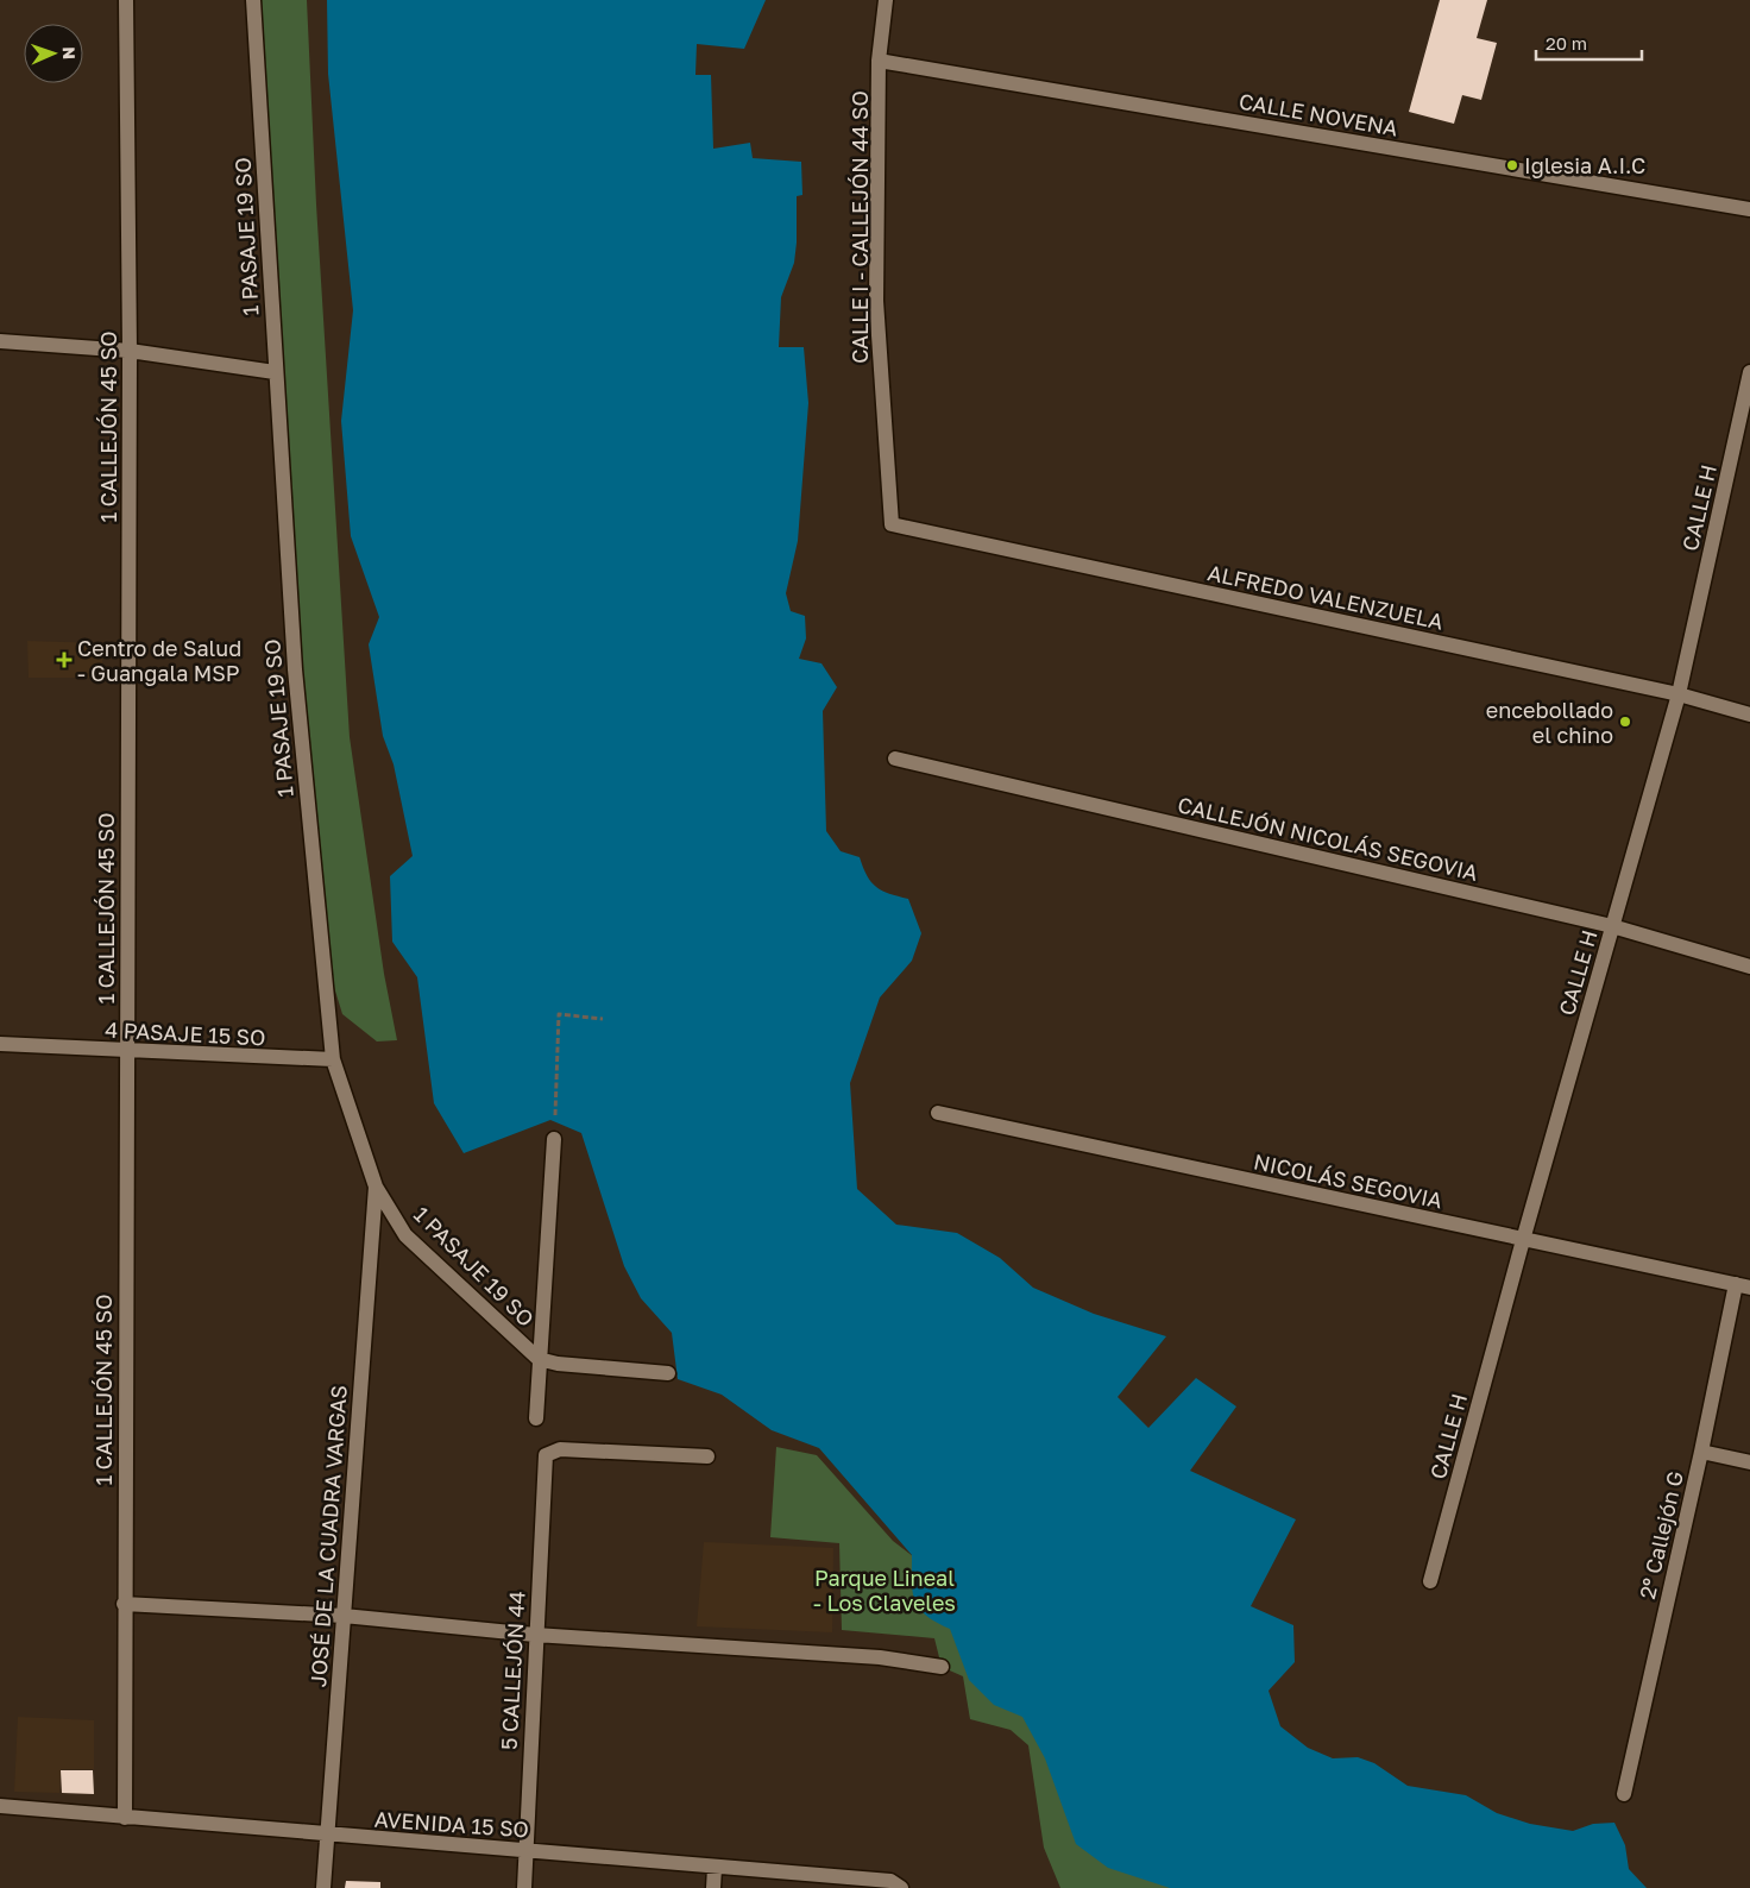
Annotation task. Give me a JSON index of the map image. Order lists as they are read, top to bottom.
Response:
{
  "streets": {
    "street": [
      "CALLE NOVENA",
      "CALLE I - CALLEJÓN 44 SO",
      "1 PASAJE 19 SO",
      "1 CALLEJÓN 45 SO",
      "CALLE H",
      "ALFREDO VALENZUELA",
      "CALLEJÓN NICOLÁS SEGOVIA",
      "4 PASAJE 15 SO",
      "NICOLÁS SEGOVIA",
      "2º Callejón G",
      "JOSÉ DE LA CUADRA VARGAS",
      "5 CALLEJÓN 44",
      "AVENIDA 15 SO"
    ]
  },
  "crossings": [
    ["CALLE NOVENA", "CALLE I - CALLEJÓN 44 SO"],
    ["CALLE I - CALLEJÓN 44 SO", "ALFREDO VALENZUELA"],
    ["1 PASAJE 19 SO", "4 PASAJE 15 SO"],
    ["1 PASAJE 19 SO", "JOSÉ DE LA CUADRA VARGAS"],
    ["1 CALLEJÓN 45 SO", "4 PASAJE 15 SO"],
    ["1 CALLEJÓN 45 SO", "AVENIDA 15 SO"],
    ["CALLE H", "ALFREDO VALENZUELA"],
    ["CALLE H", "CALLEJÓN NICOLÁS SEGOVIA"],
    ["CALLE H", "NICOLÁS SEGOVIA"],
    ["NICOLÁS SEGOVIA", "2º Callejón G"],
    ["JOSÉ DE LA CUADRA VARGAS", "AVENIDA 15 SO"],
    ["5 CALLEJÓN 44", "AVENIDA 15 SO"]
  ],
  "parks": ["Parque Lineal - Los Claveles"],
  "places": {
    "other": ["Iglesia A.I.C", "encebollado el chino"],
    "health": ["Centro de Salud - Guangala MSP"]
  },
  "scale_bar": "20 m",
  "north": "right"
}
